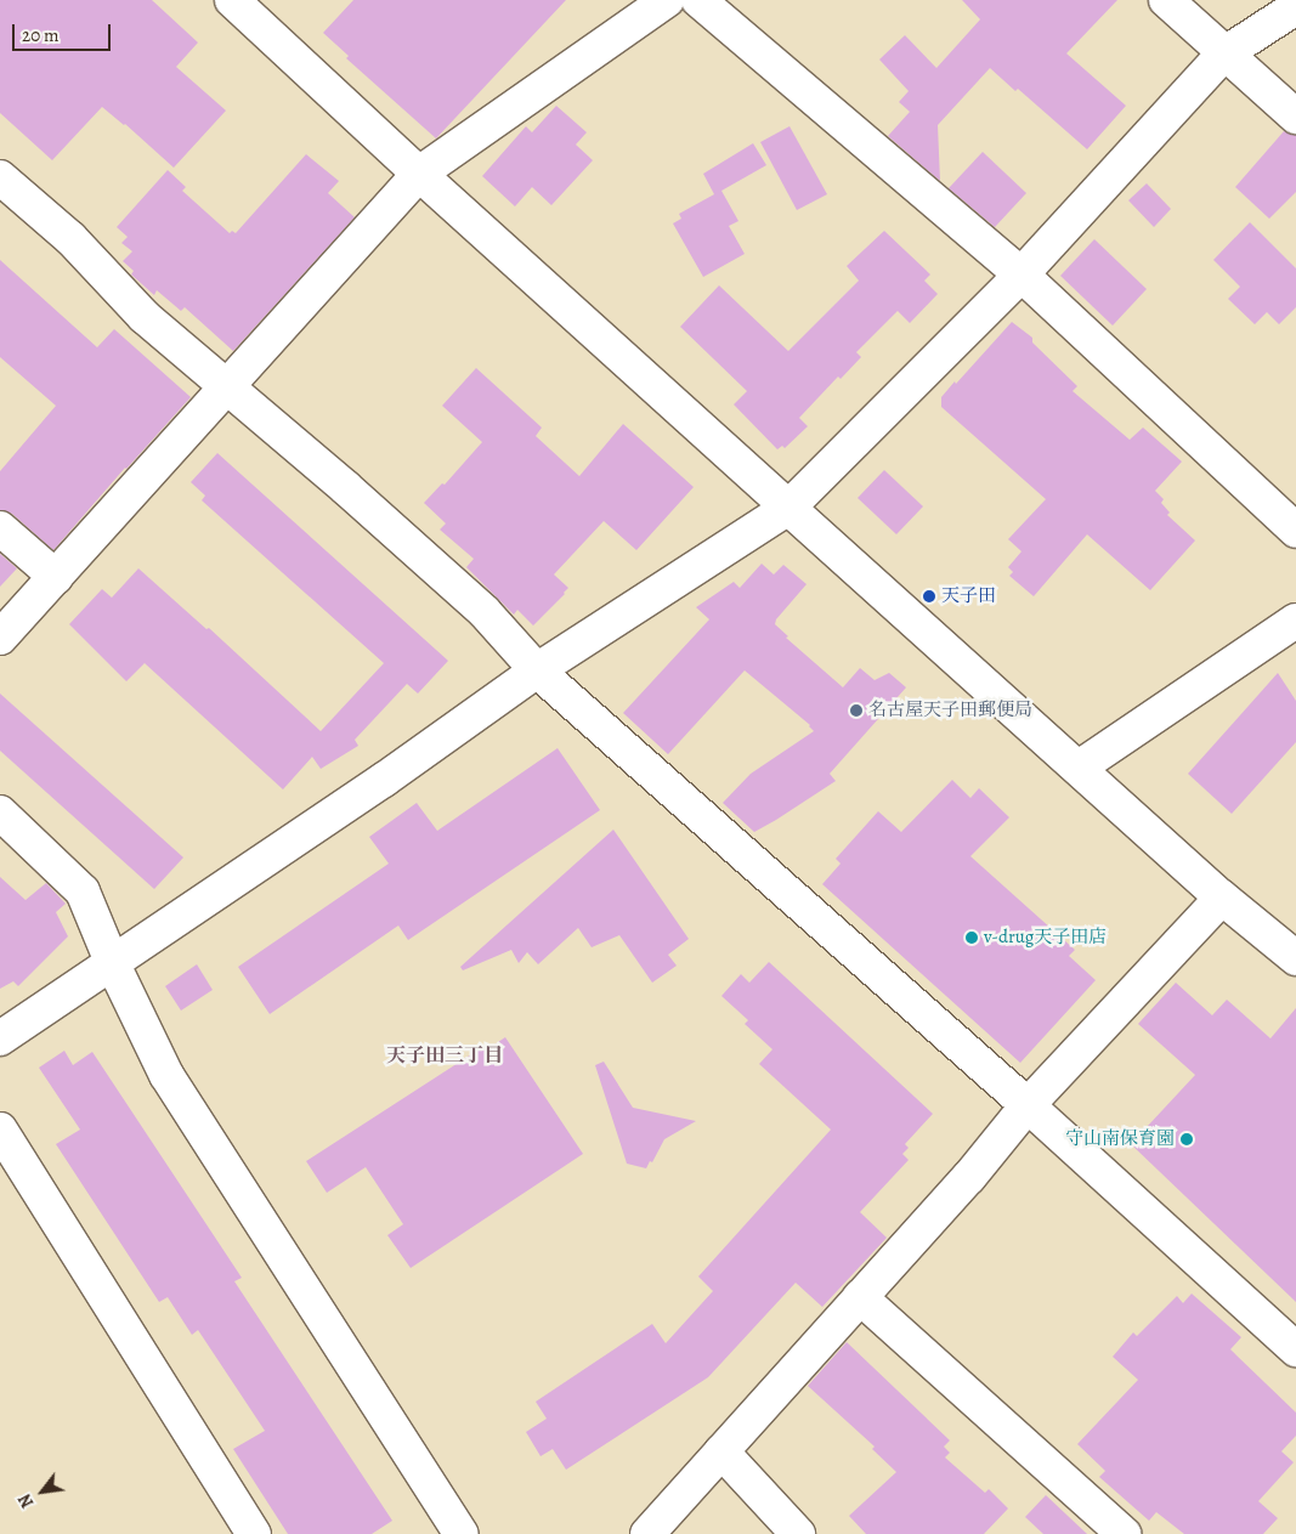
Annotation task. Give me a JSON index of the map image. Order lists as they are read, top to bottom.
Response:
{
  "districts": ["天子田三丁目"],
  "places": [
    "天子田",
    "名古屋天子田郵便局",
    "v-drug天子田店",
    "守山南保育園"
  ],
  "scale_bar": "20 m",
  "north": "bottom left"
}
